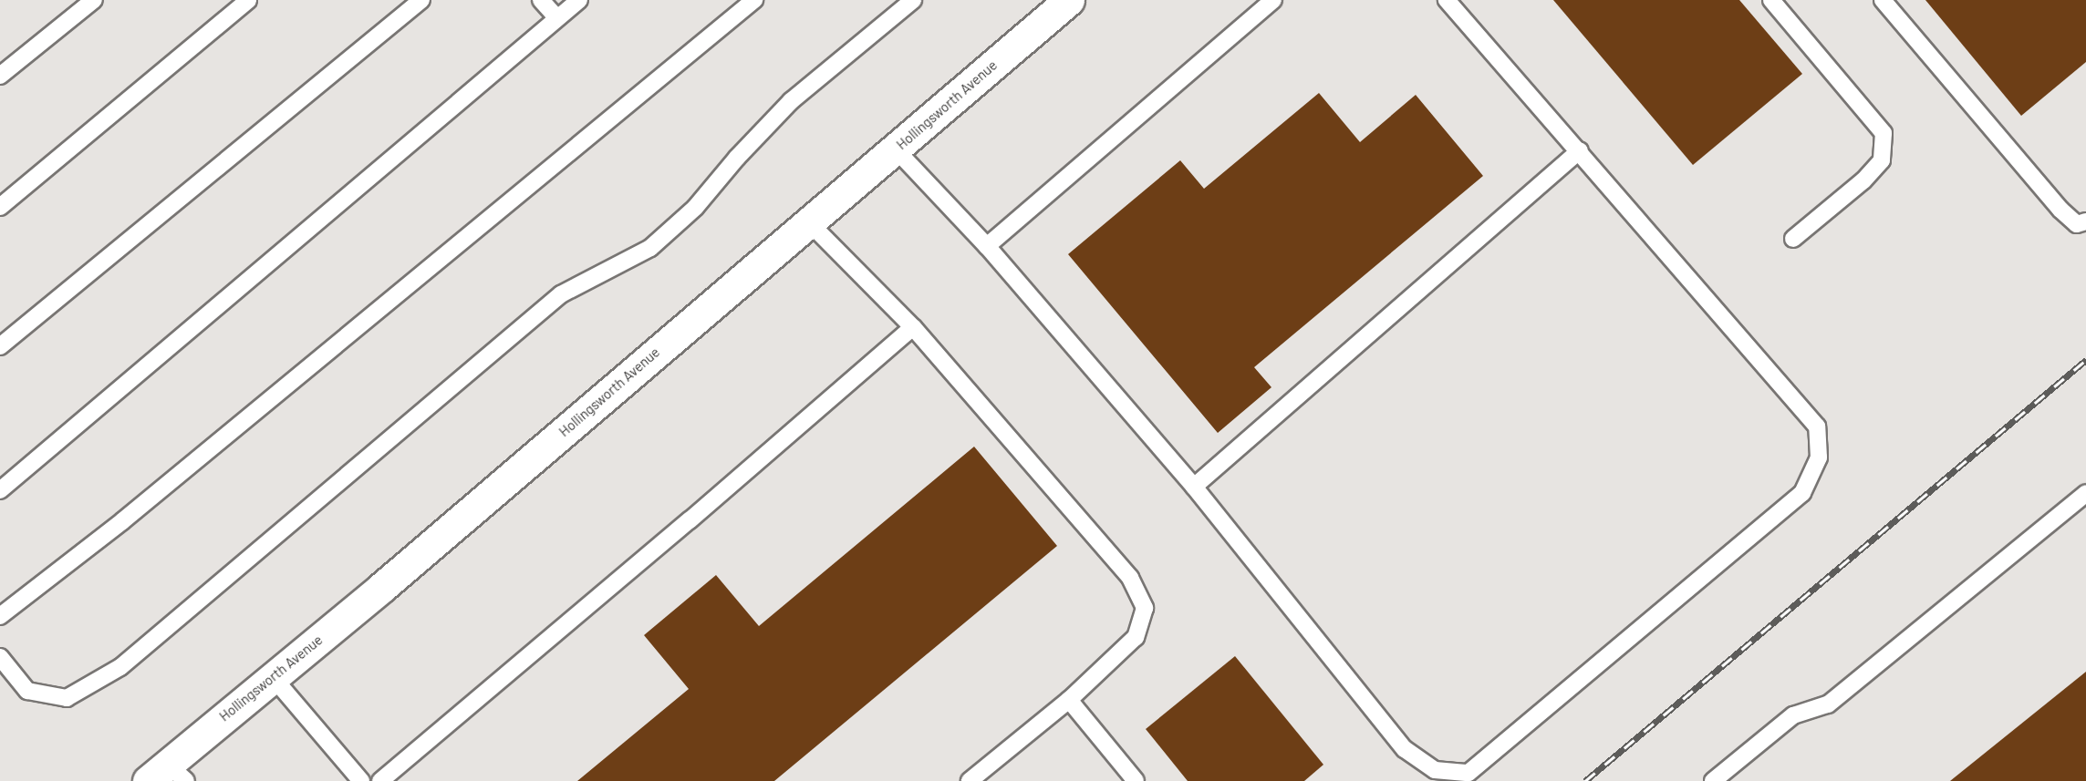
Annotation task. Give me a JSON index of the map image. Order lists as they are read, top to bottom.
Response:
{
  "streets": {
    "street": ["Hollingsworth Avenue"]
  }
}
